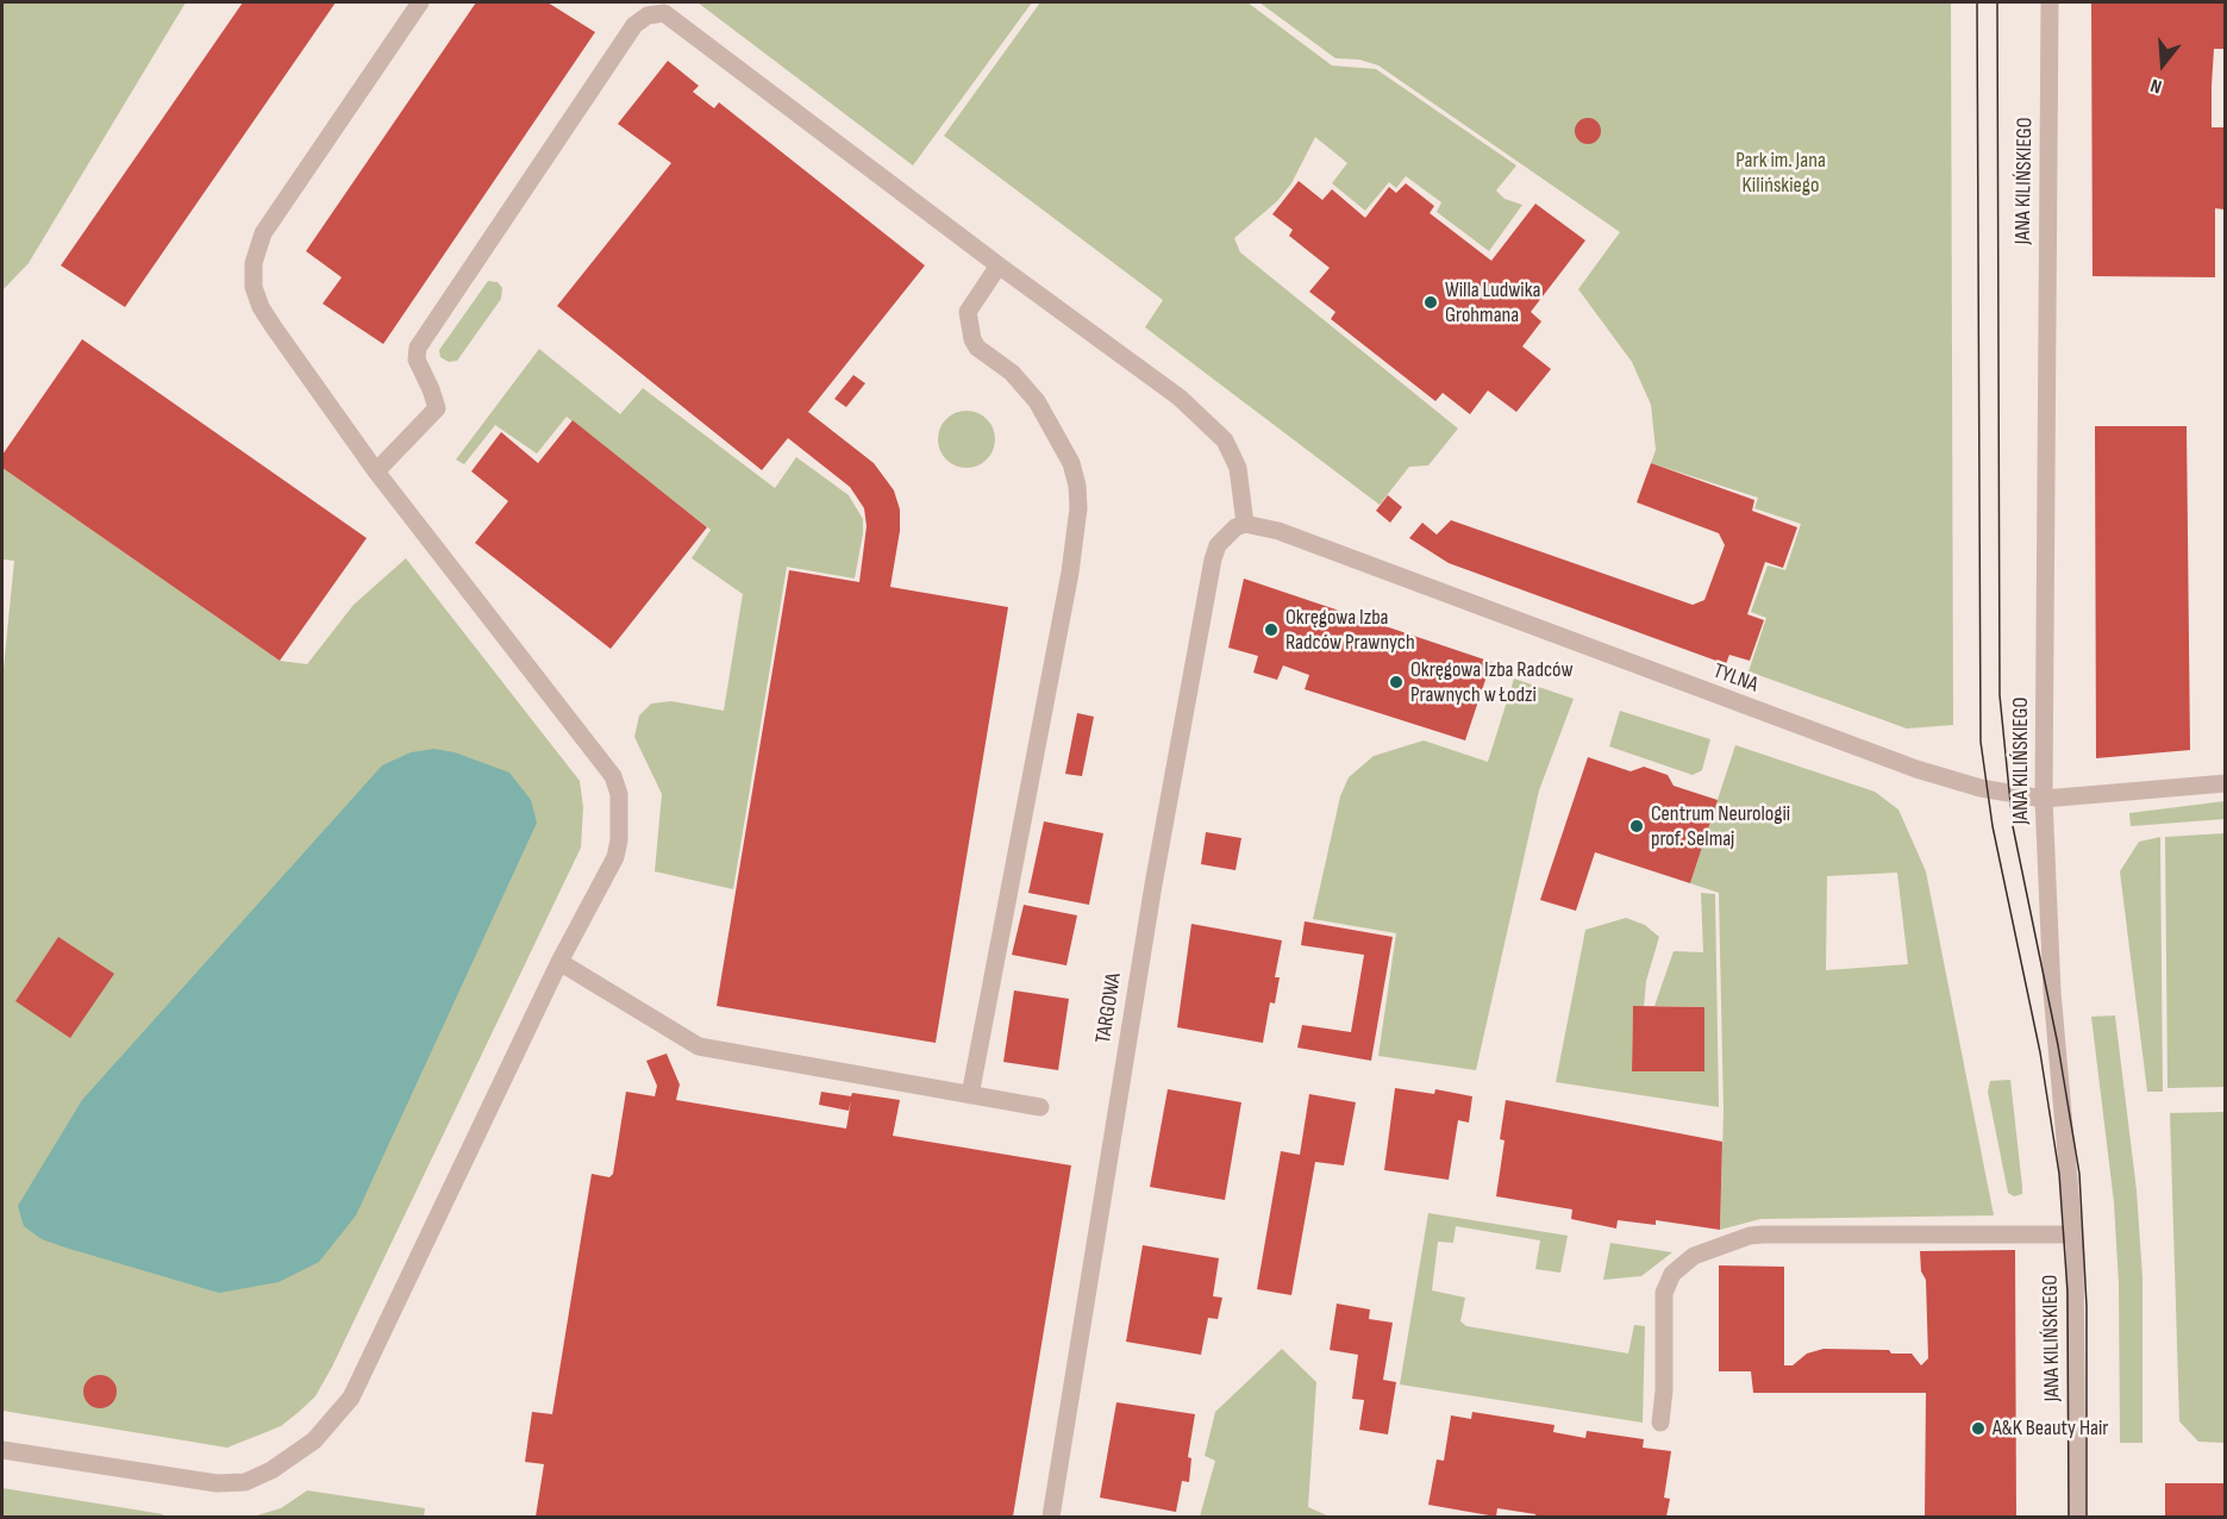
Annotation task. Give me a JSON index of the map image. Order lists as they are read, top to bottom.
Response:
{
  "streets": {
    "street": ["JANA KILIŃSKIEGO", "TYLNA", "TARGOWA"]
  },
  "crossings": [
    ["JANA KILIŃSKIEGO", "TYLNA"],
    ["TYLNA", "TARGOWA"]
  ],
  "parks": ["Park im. Jana Kilińskiego"],
  "places": [
    "Willa Ludwika Grohmana",
    "Okręgowa Izba Radców Prawnych",
    "Okręgowa Izba Radców Prawnych w Łodzi",
    "Centrum Neurologii prof. Selmaj",
    "A&K Beauty Hair"
  ],
  "north": "bottom"
}
